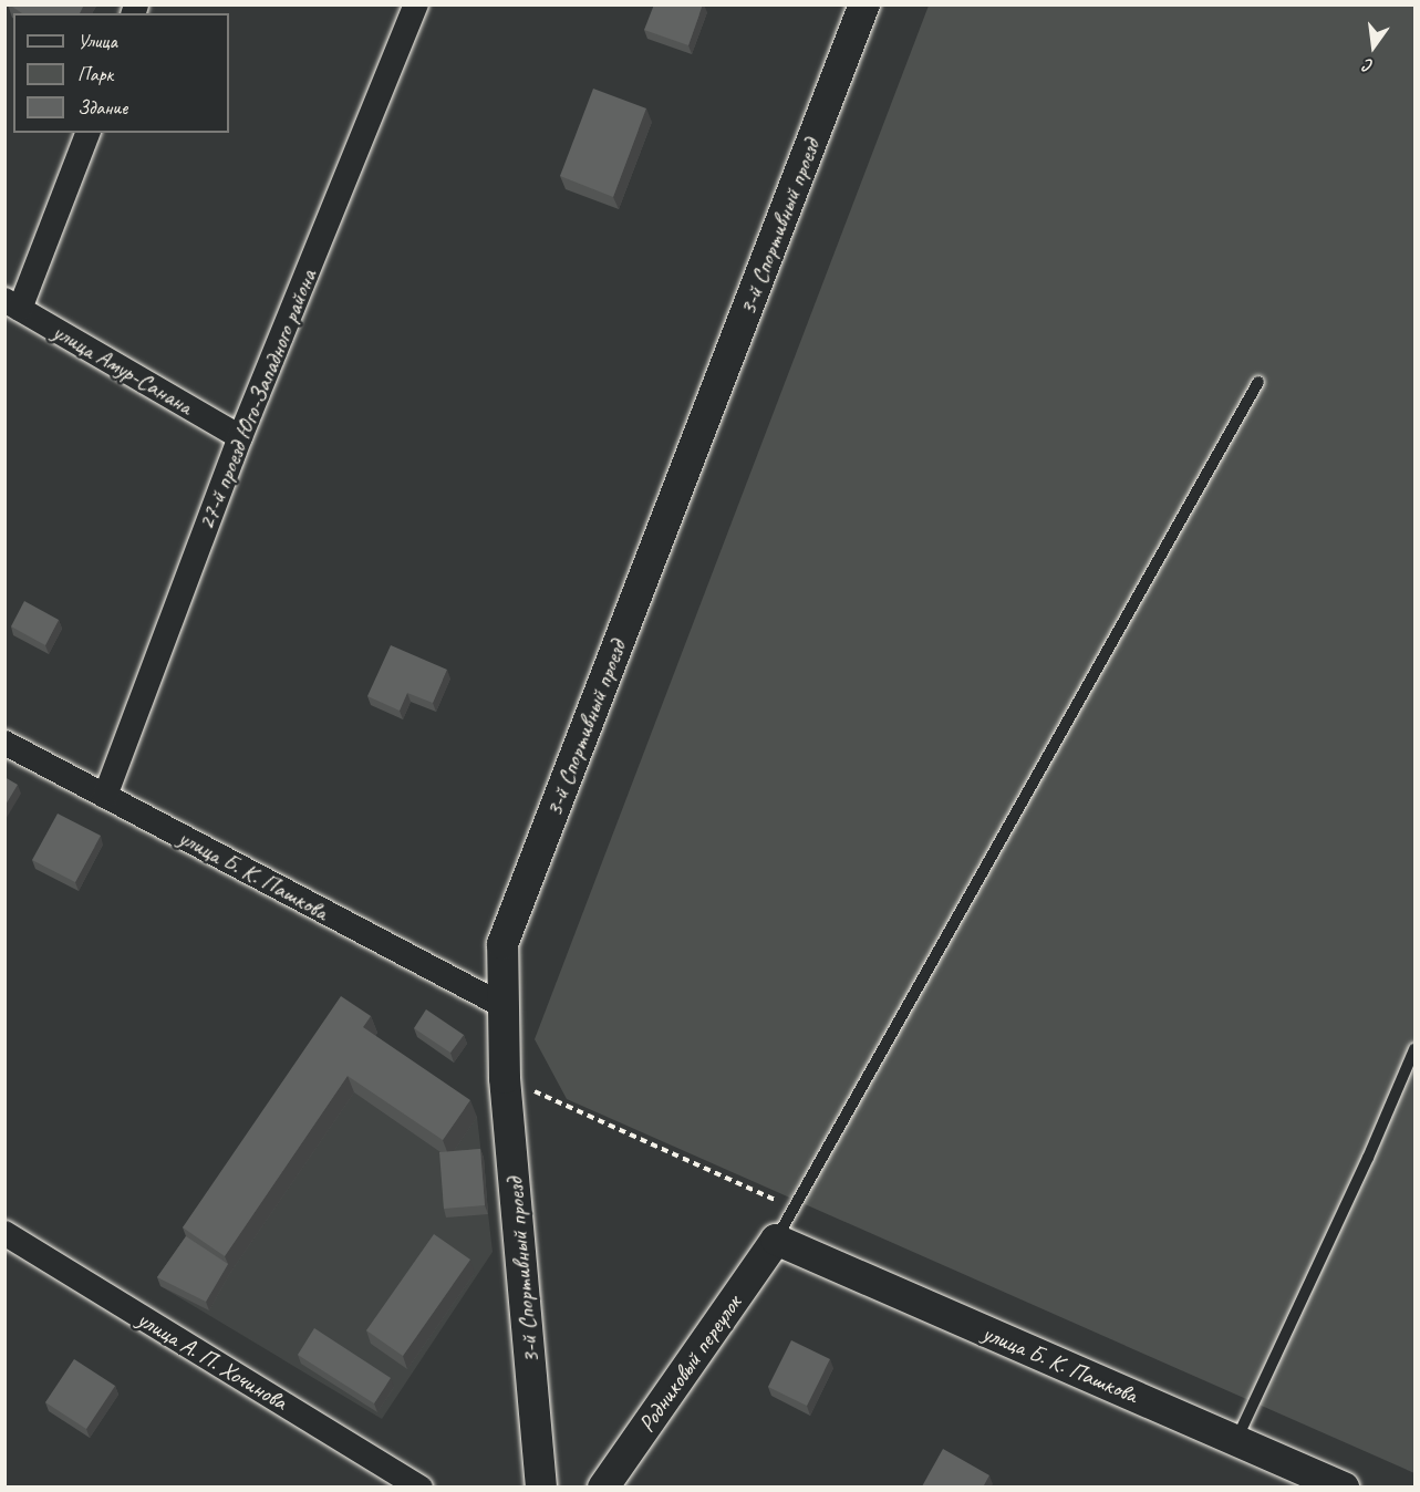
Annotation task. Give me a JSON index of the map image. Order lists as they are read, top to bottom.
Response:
{
  "streets": {
    "street": [
      "3-й Спортивный проезд",
      "улица Амур-Санана",
      "27-й проезд Юго-Западного района",
      "улица Б. К. Пашкова",
      "улица А. П. Хочинова",
      "Родниковый переулок"
    ]
  },
  "crossings": [
    ["3-й Спортивный проезд", "улица Б. К. Пашкова"],
    ["улица Амур-Санана", "27-й проезд Юго-Западного района"],
    ["27-й проезд Юго-Западного района", "улица Б. К. Пашкова"],
    ["улица Б. К. Пашкова", "Родниковый переулок"]
  ],
  "legend": ["Улица", "Парк", "Здание"],
  "north": "bottom"
}
